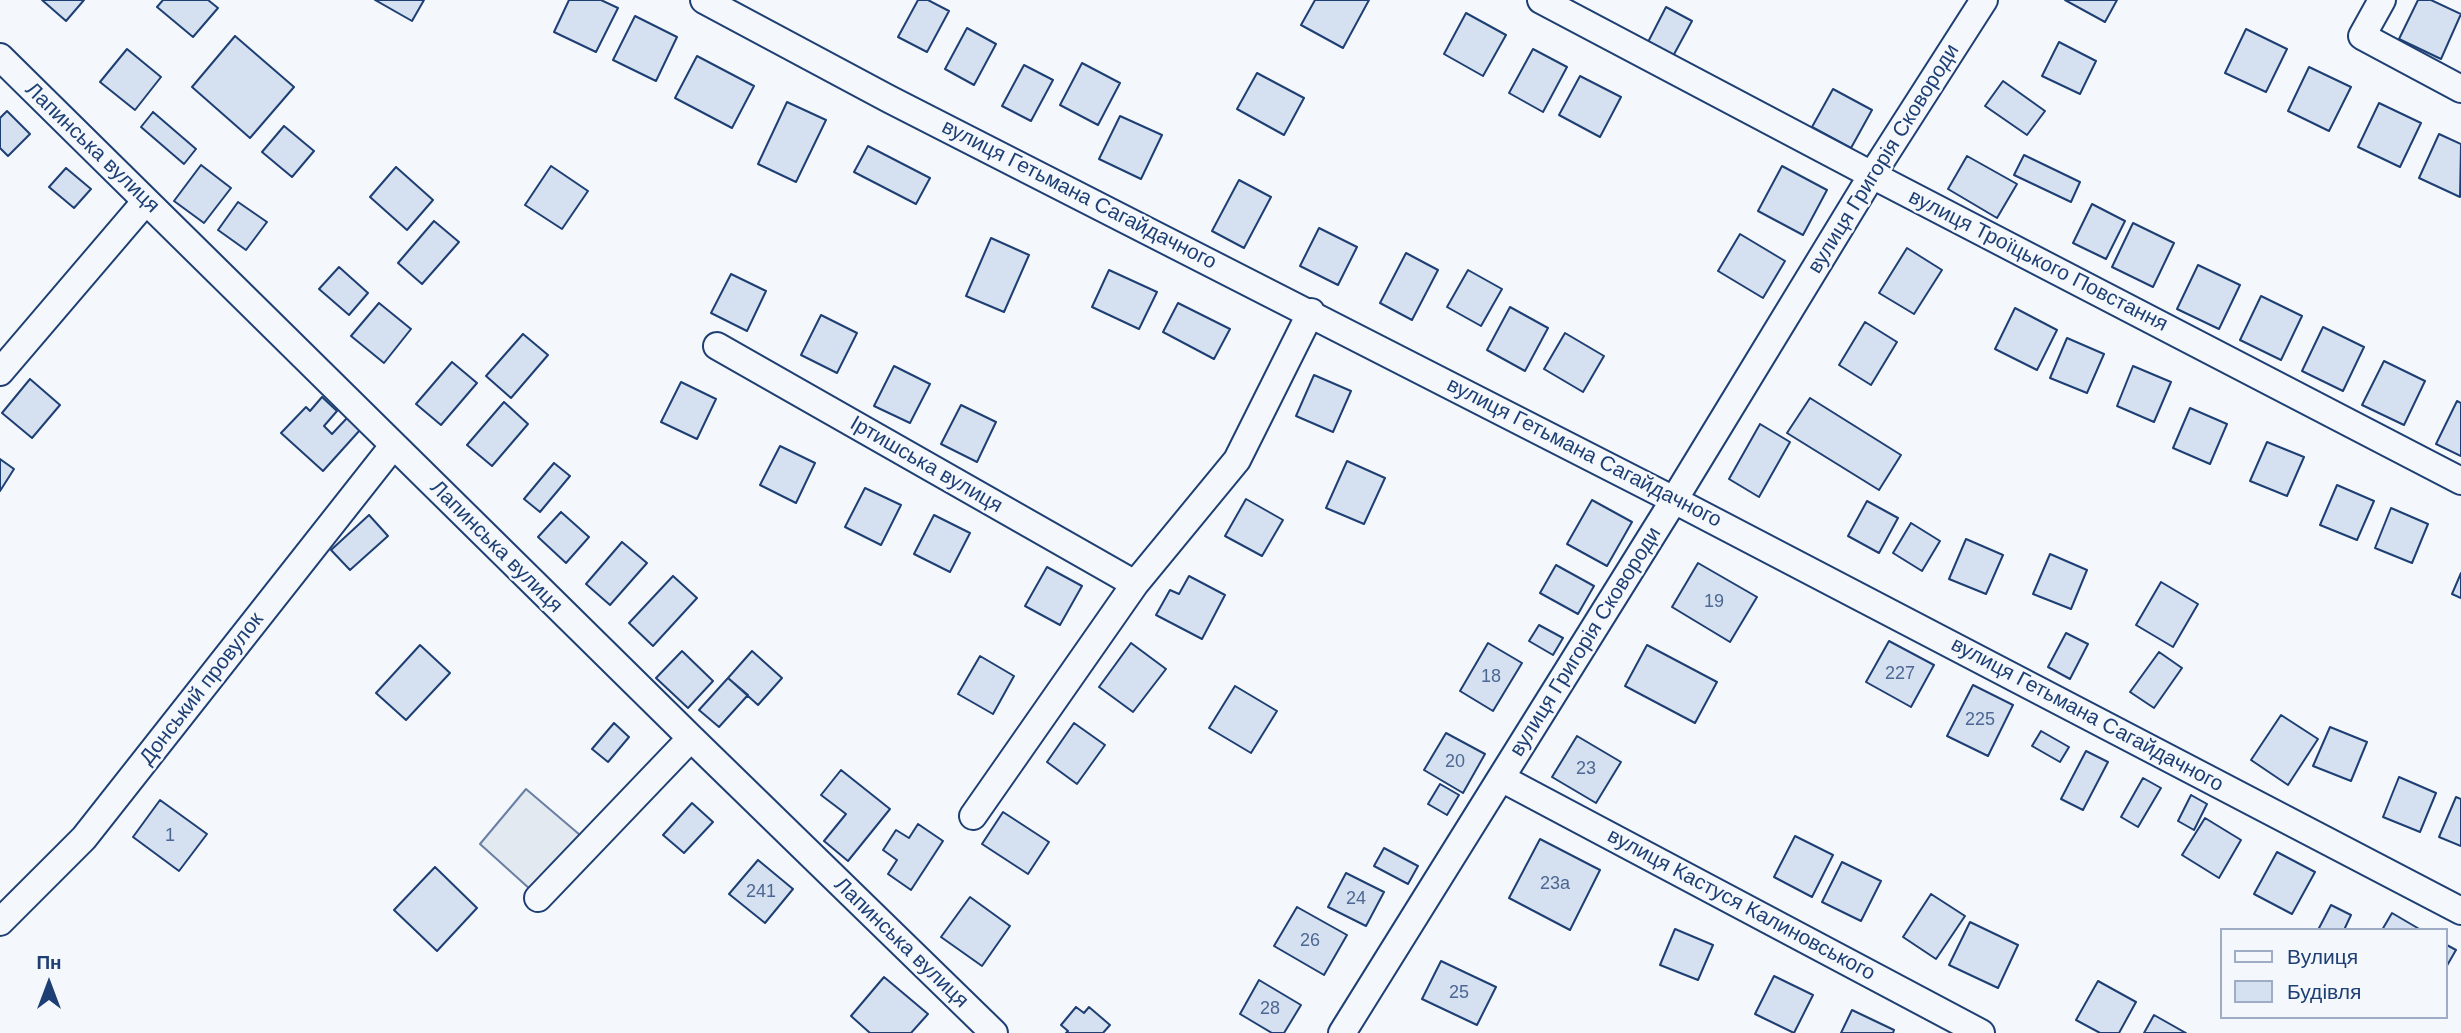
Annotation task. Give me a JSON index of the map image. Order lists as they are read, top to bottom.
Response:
{
  "streets": {
    "street": [
      "Лапинська вулиця",
      "вулиця Григорія Сковороди",
      "вулиця Гетьмана Сагайдачного",
      "вулиця Троїцького Повстання",
      "Іртишська вулиця",
      "Донський провулок",
      "вулиця Кастуся Калиновського"
    ]
  },
  "crossings": [
    ["Лапинська вулиця", "Донський провулок"],
    ["вулиця Григорія Сковороди", "вулиця Гетьмана Сагайдачного"],
    ["вулиця Григорія Сковороди", "вулиця Троїцького Повстання"],
    ["вулиця Григорія Сковороди", "вулиця Кастуся Калиновського"]
  ],
  "house_numbers": [
    "19",
    "227",
    "18",
    "225",
    "20",
    "23",
    "1",
    "23а",
    "241",
    "24",
    "26",
    "25",
    "28"
  ],
  "legend": ["Вулиця", "Будівля"],
  "north": "top"
}
